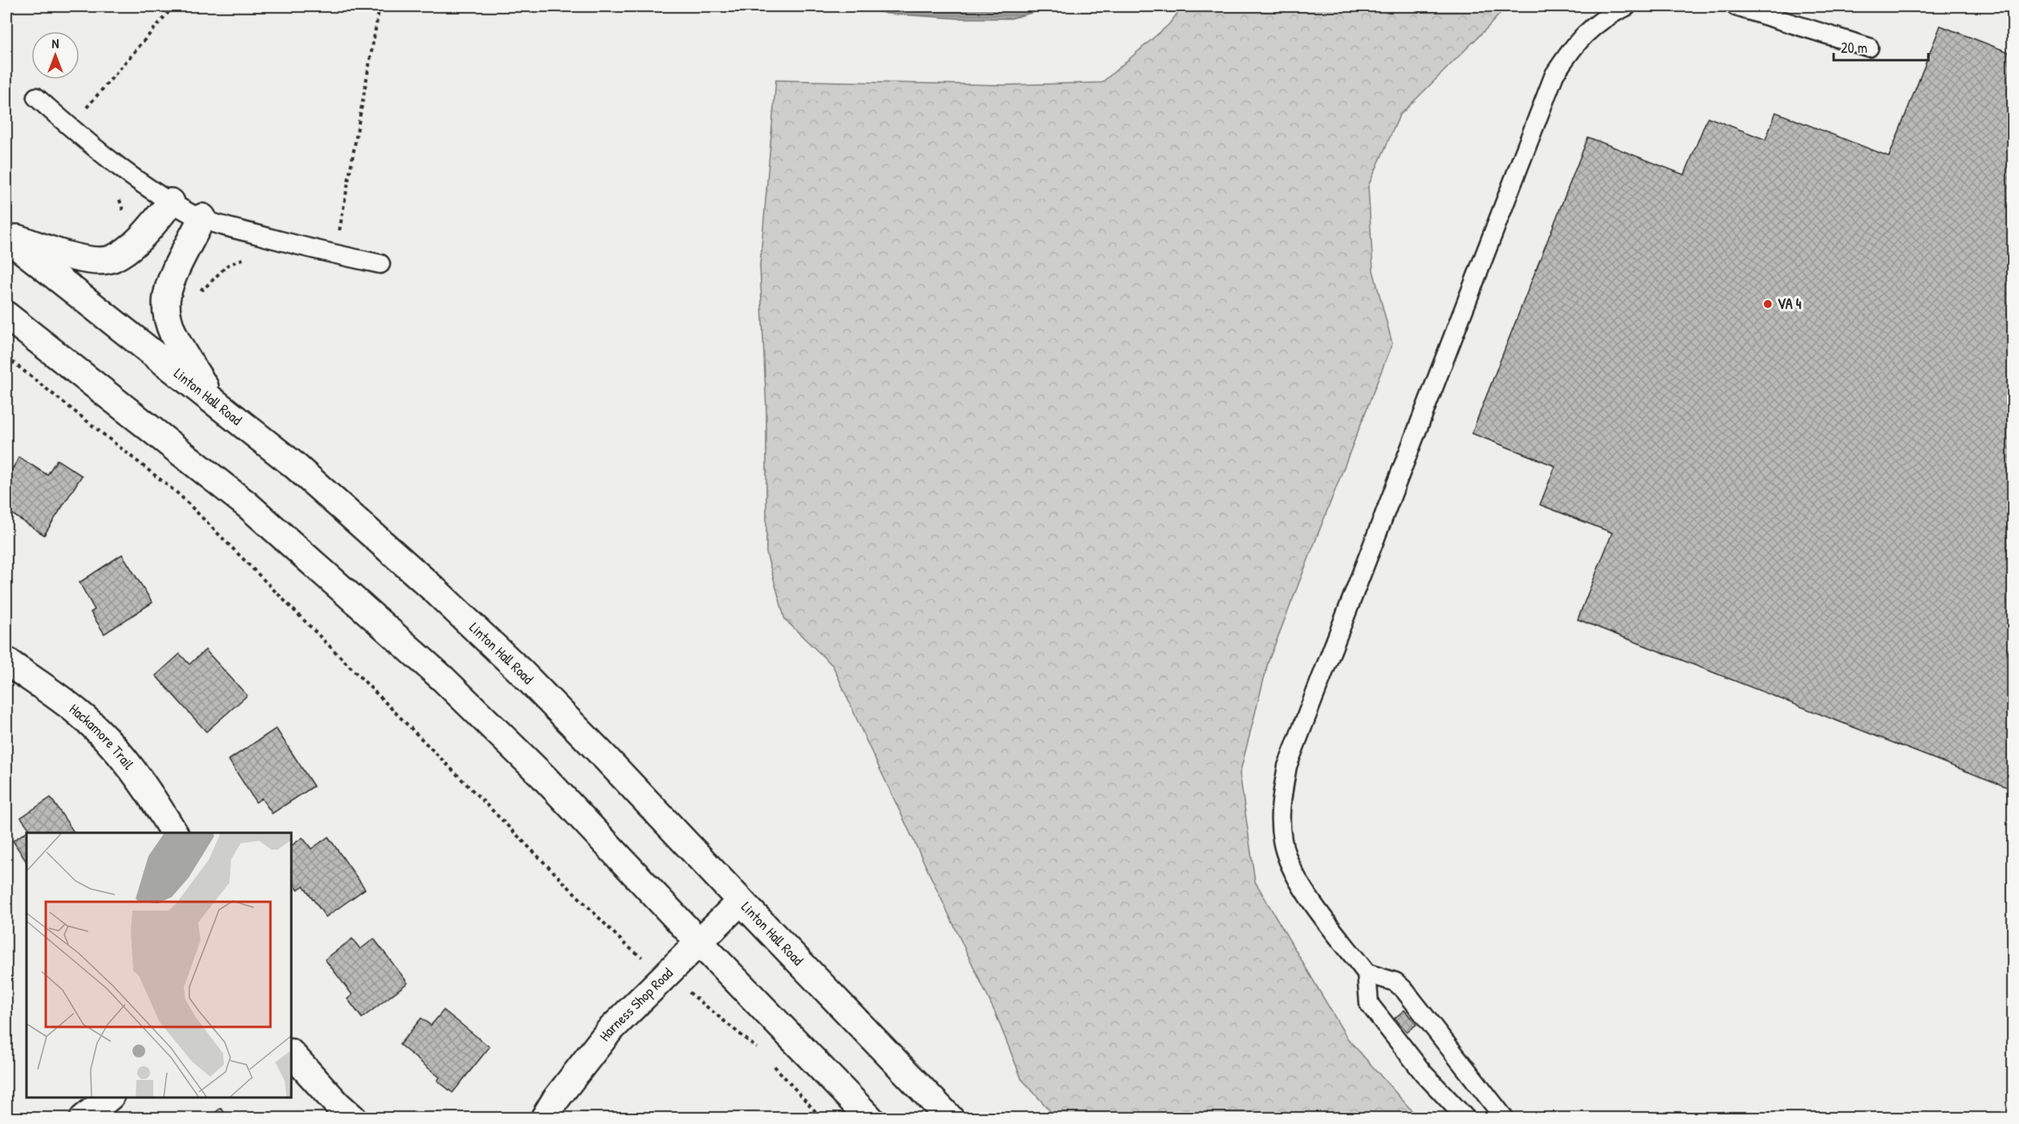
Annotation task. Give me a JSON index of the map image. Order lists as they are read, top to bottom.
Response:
{
  "streets": {
    "main road": ["Linton Hall Road", "Hackamore Trail", "Harness Shop Road"]
  },
  "crossings": [
    ["Linton Hall Road", "Harness Shop Road"]
  ],
  "places": ["VA 4"],
  "scale_bar": "20 m",
  "north": "top"
}
